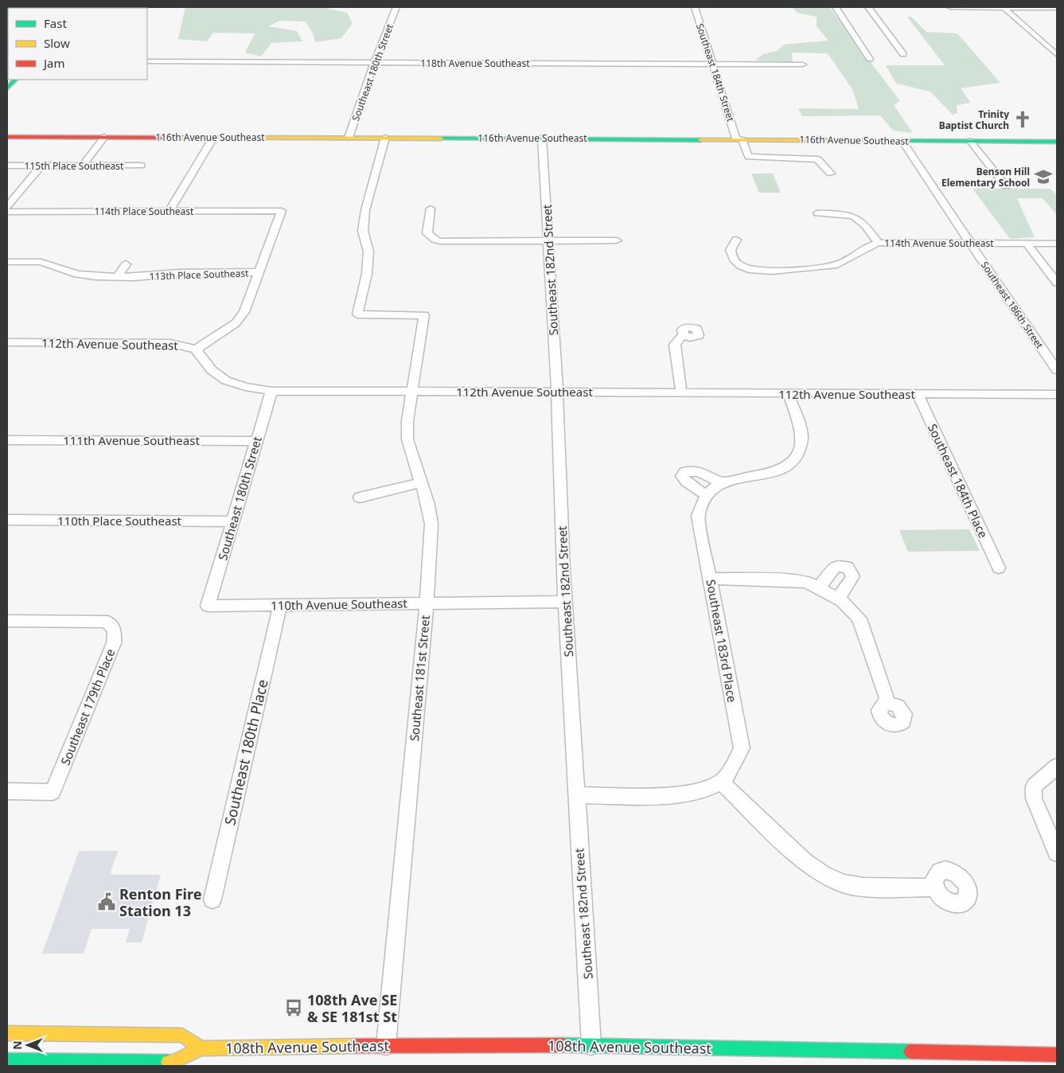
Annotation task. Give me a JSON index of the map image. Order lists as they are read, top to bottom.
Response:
{
  "streets": {
    "street": [
      "118th Avenue Southeast",
      "Southeast 180th Street",
      "Southeast 184th Street",
      "116th Avenue Southeast",
      "115th Place Southeast",
      "114th Place Southeast",
      "114th Avenue Southeast",
      "Southeast 182nd Street",
      "113th Place Southeast",
      "Southeast 186th Street",
      "112th Avenue Southeast",
      "111th Avenue Southeast",
      "Southeast 184th Place",
      "110th Place Southeast",
      "110th Avenue Southeast",
      "Southeast 183rd Place",
      "Southeast 181st Street",
      "Southeast 179th Place",
      "Southeast 180th Place",
      "108th Avenue Southeast"
    ]
  },
  "crossings": [
    ["118th Avenue Southeast", "Southeast 180th Street"],
    ["118th Avenue Southeast", "Southeast 184th Street"],
    ["Southeast 180th Street", "116th Avenue Southeast"],
    ["Southeast 180th Street", "112th Avenue Southeast"],
    ["Southeast 180th Street", "111th Avenue Southeast"],
    ["Southeast 180th Street", "110th Place Southeast"],
    ["Southeast 180th Street", "110th Avenue Southeast"],
    ["Southeast 184th Street", "116th Avenue Southeast"],
    ["116th Avenue Southeast", "Southeast 182nd Street"],
    ["116th Avenue Southeast", "Southeast 186th Street"],
    ["116th Avenue Southeast", "Southeast 181st Street"],
    ["114th Avenue Southeast", "Southeast 186th Street"],
    ["Southeast 182nd Street", "112th Avenue Southeast"],
    ["Southeast 182nd Street", "110th Avenue Southeast"],
    ["Southeast 182nd Street", "108th Avenue Southeast"],
    ["112th Avenue Southeast", "Southeast 184th Place"],
    ["112th Avenue Southeast", "Southeast 183rd Place"],
    ["112th Avenue Southeast", "Southeast 181st Street"],
    ["110th Avenue Southeast", "Southeast 181st Street"],
    ["110th Avenue Southeast", "Southeast 180th Place"],
    ["Southeast 181st Street", "108th Avenue Southeast"]
  ],
  "places": {
    "church": ["Trinity Baptist Church"],
    "school or university": ["Benson Hill Elementary School"],
    "public building": ["Renton Fire Station 13"],
    "bus stop": ["108th Ave SE & SE 181st St"]
  },
  "legend": ["Fast", "Slow", "Jam"],
  "north": "left"
}
